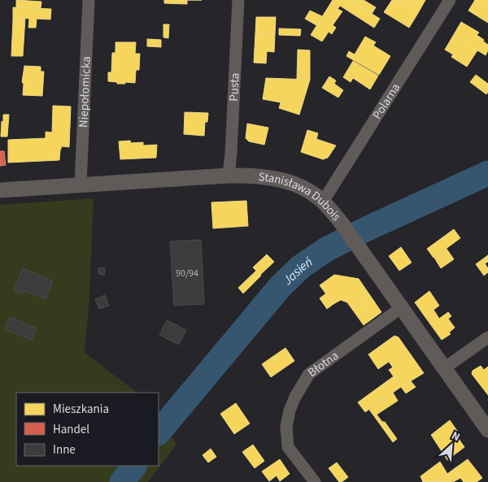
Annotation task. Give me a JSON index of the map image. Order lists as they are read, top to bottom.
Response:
{
  "streets": {
    "street": [
      "Pusta",
      "Niepołomicka",
      "Polarna",
      "Stanisława Dubois",
      "Błotna"
    ]
  },
  "crossings": [
    ["Pusta", "Stanisława Dubois"],
    ["Niepołomicka", "Stanisława Dubois"],
    ["Polarna", "Stanisława Dubois"],
    ["Stanisława Dubois", "Błotna"]
  ],
  "water": ["Jasień"],
  "house_numbers": ["90/94"],
  "legend": ["Mieszkania", "Handel", "Inne"],
  "north": "top right"
}
